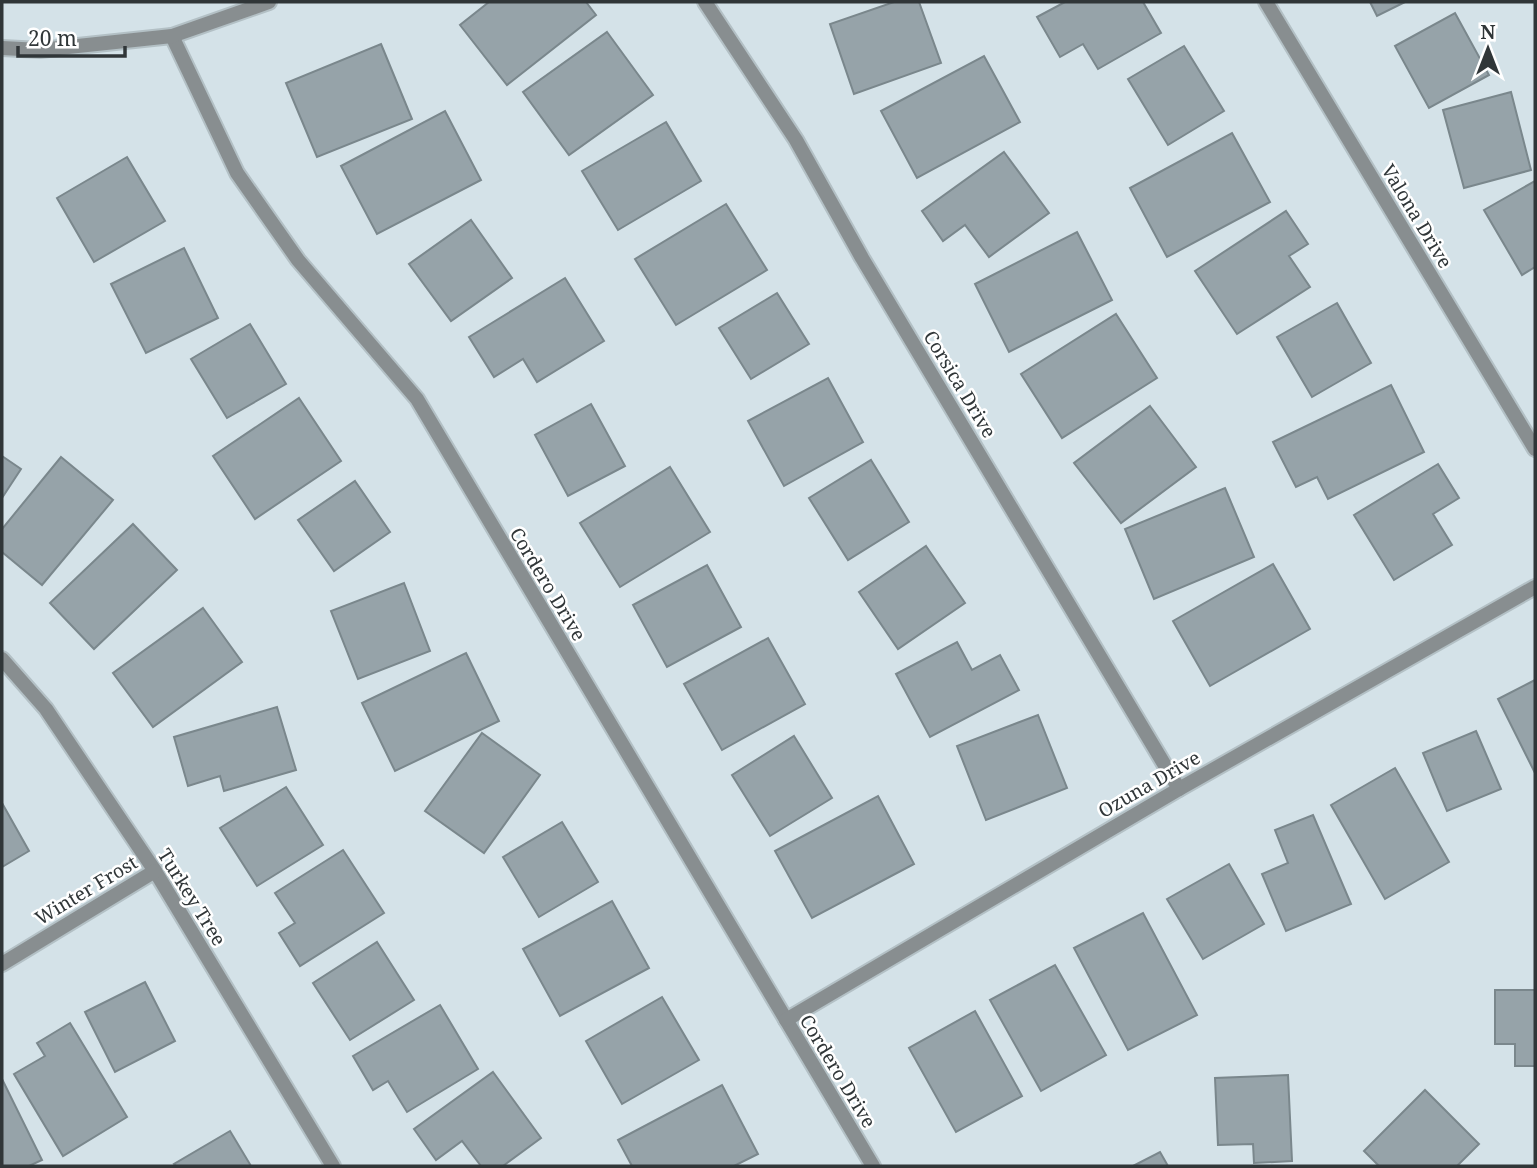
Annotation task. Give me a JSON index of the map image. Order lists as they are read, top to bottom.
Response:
{
  "streets": {
    "street": [
      "Valona Drive",
      "Corsica Drive",
      "Cordero Drive",
      "Ozuna Drive",
      "Winter Frost",
      "Turkey Tree"
    ]
  },
  "crossings": [
    ["Corsica Drive", "Ozuna Drive"],
    ["Cordero Drive", "Ozuna Drive"],
    ["Winter Frost", "Turkey Tree"]
  ],
  "scale_bar": "20 m",
  "north": "top"
}
